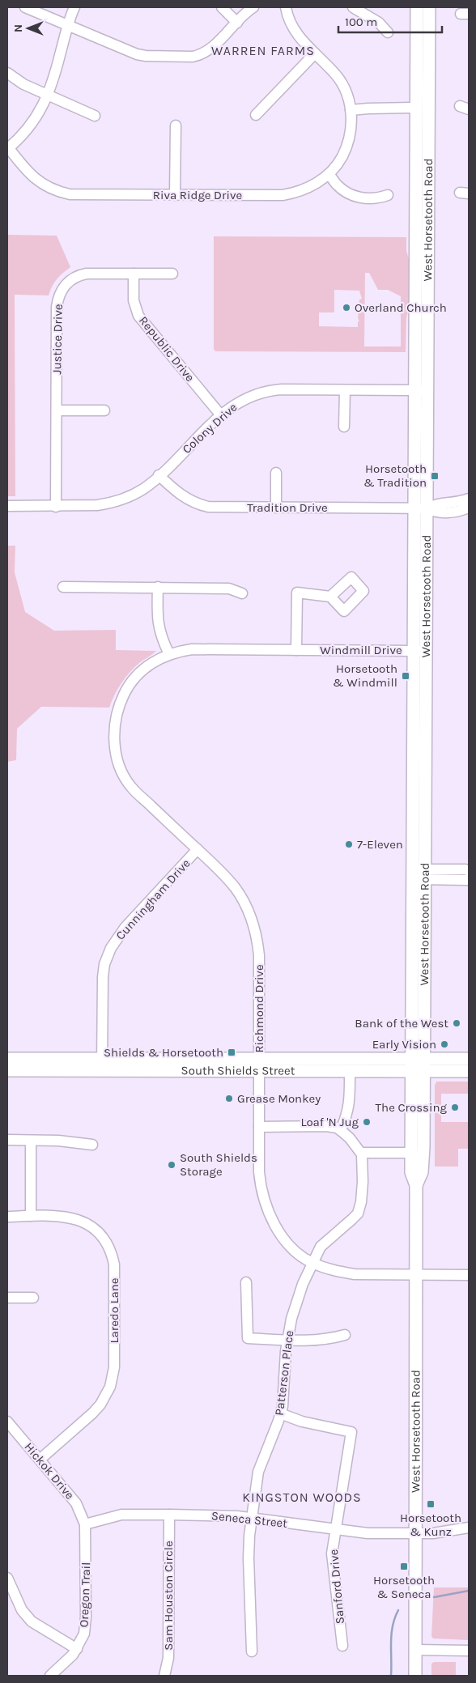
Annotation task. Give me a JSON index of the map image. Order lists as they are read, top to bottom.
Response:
{
  "streets": {
    "main road": ["West Horsetooth Road", "South Shields Street"],
    "street": [
      "Riva Ridge Drive",
      "Justice Drive",
      "Republic Drive",
      "Colony Drive",
      "Tradition Drive",
      "Windmill Drive",
      "Cunningham Drive",
      "Richmond Drive",
      "Laredo Lane",
      "Patterson Place",
      "Hickok Drive",
      "Seneca Street",
      "Sanford Drive",
      "Oregon Trail",
      "Sam Houston Circle"
    ]
  },
  "crossings": [
    ["West Horsetooth Road", "Colony Drive"],
    ["West Horsetooth Road", "Tradition Drive"],
    ["West Horsetooth Road", "Windmill Drive"],
    ["West Horsetooth Road", "Richmond Drive"],
    ["West Horsetooth Road", "South Shields Street"],
    ["West Horsetooth Road", "Seneca Street"],
    ["Justice Drive", "Republic Drive"],
    ["Justice Drive", "Colony Drive"],
    ["Republic Drive", "Colony Drive"],
    ["Colony Drive", "Tradition Drive"],
    ["Windmill Drive", "Richmond Drive"],
    ["Cunningham Drive", "Richmond Drive"],
    ["Cunningham Drive", "South Shields Street"],
    ["Richmond Drive", "South Shields Street"],
    ["Richmond Drive", "Patterson Place"],
    ["Laredo Lane", "Hickok Drive"],
    ["Patterson Place", "Seneca Street"],
    ["Patterson Place", "Sanford Drive"],
    ["Hickok Drive", "Seneca Street"],
    ["Hickok Drive", "Oregon Trail"],
    ["Seneca Street", "Sanford Drive"],
    ["Seneca Street", "Oregon Trail"],
    ["Seneca Street", "Sam Houston Circle"]
  ],
  "districts": ["WARREN FARMS", "KINGSTON WOODS"],
  "places": {
    "other": [
      "Overland Church",
      "7-Eleven",
      "Bank of the West",
      "Early Vision",
      "Grease Monkey",
      "The Crossing",
      "Loaf 'N Jug",
      "South Shields Storage"
    ],
    "transit": [
      "Horsetooth & Tradition",
      "Horsetooth & Windmill",
      "Shields & Horsetooth",
      "Horsetooth & Kunz",
      "Horsetooth & Seneca"
    ]
  },
  "scale_bar": "100 m",
  "north": "left"
}
